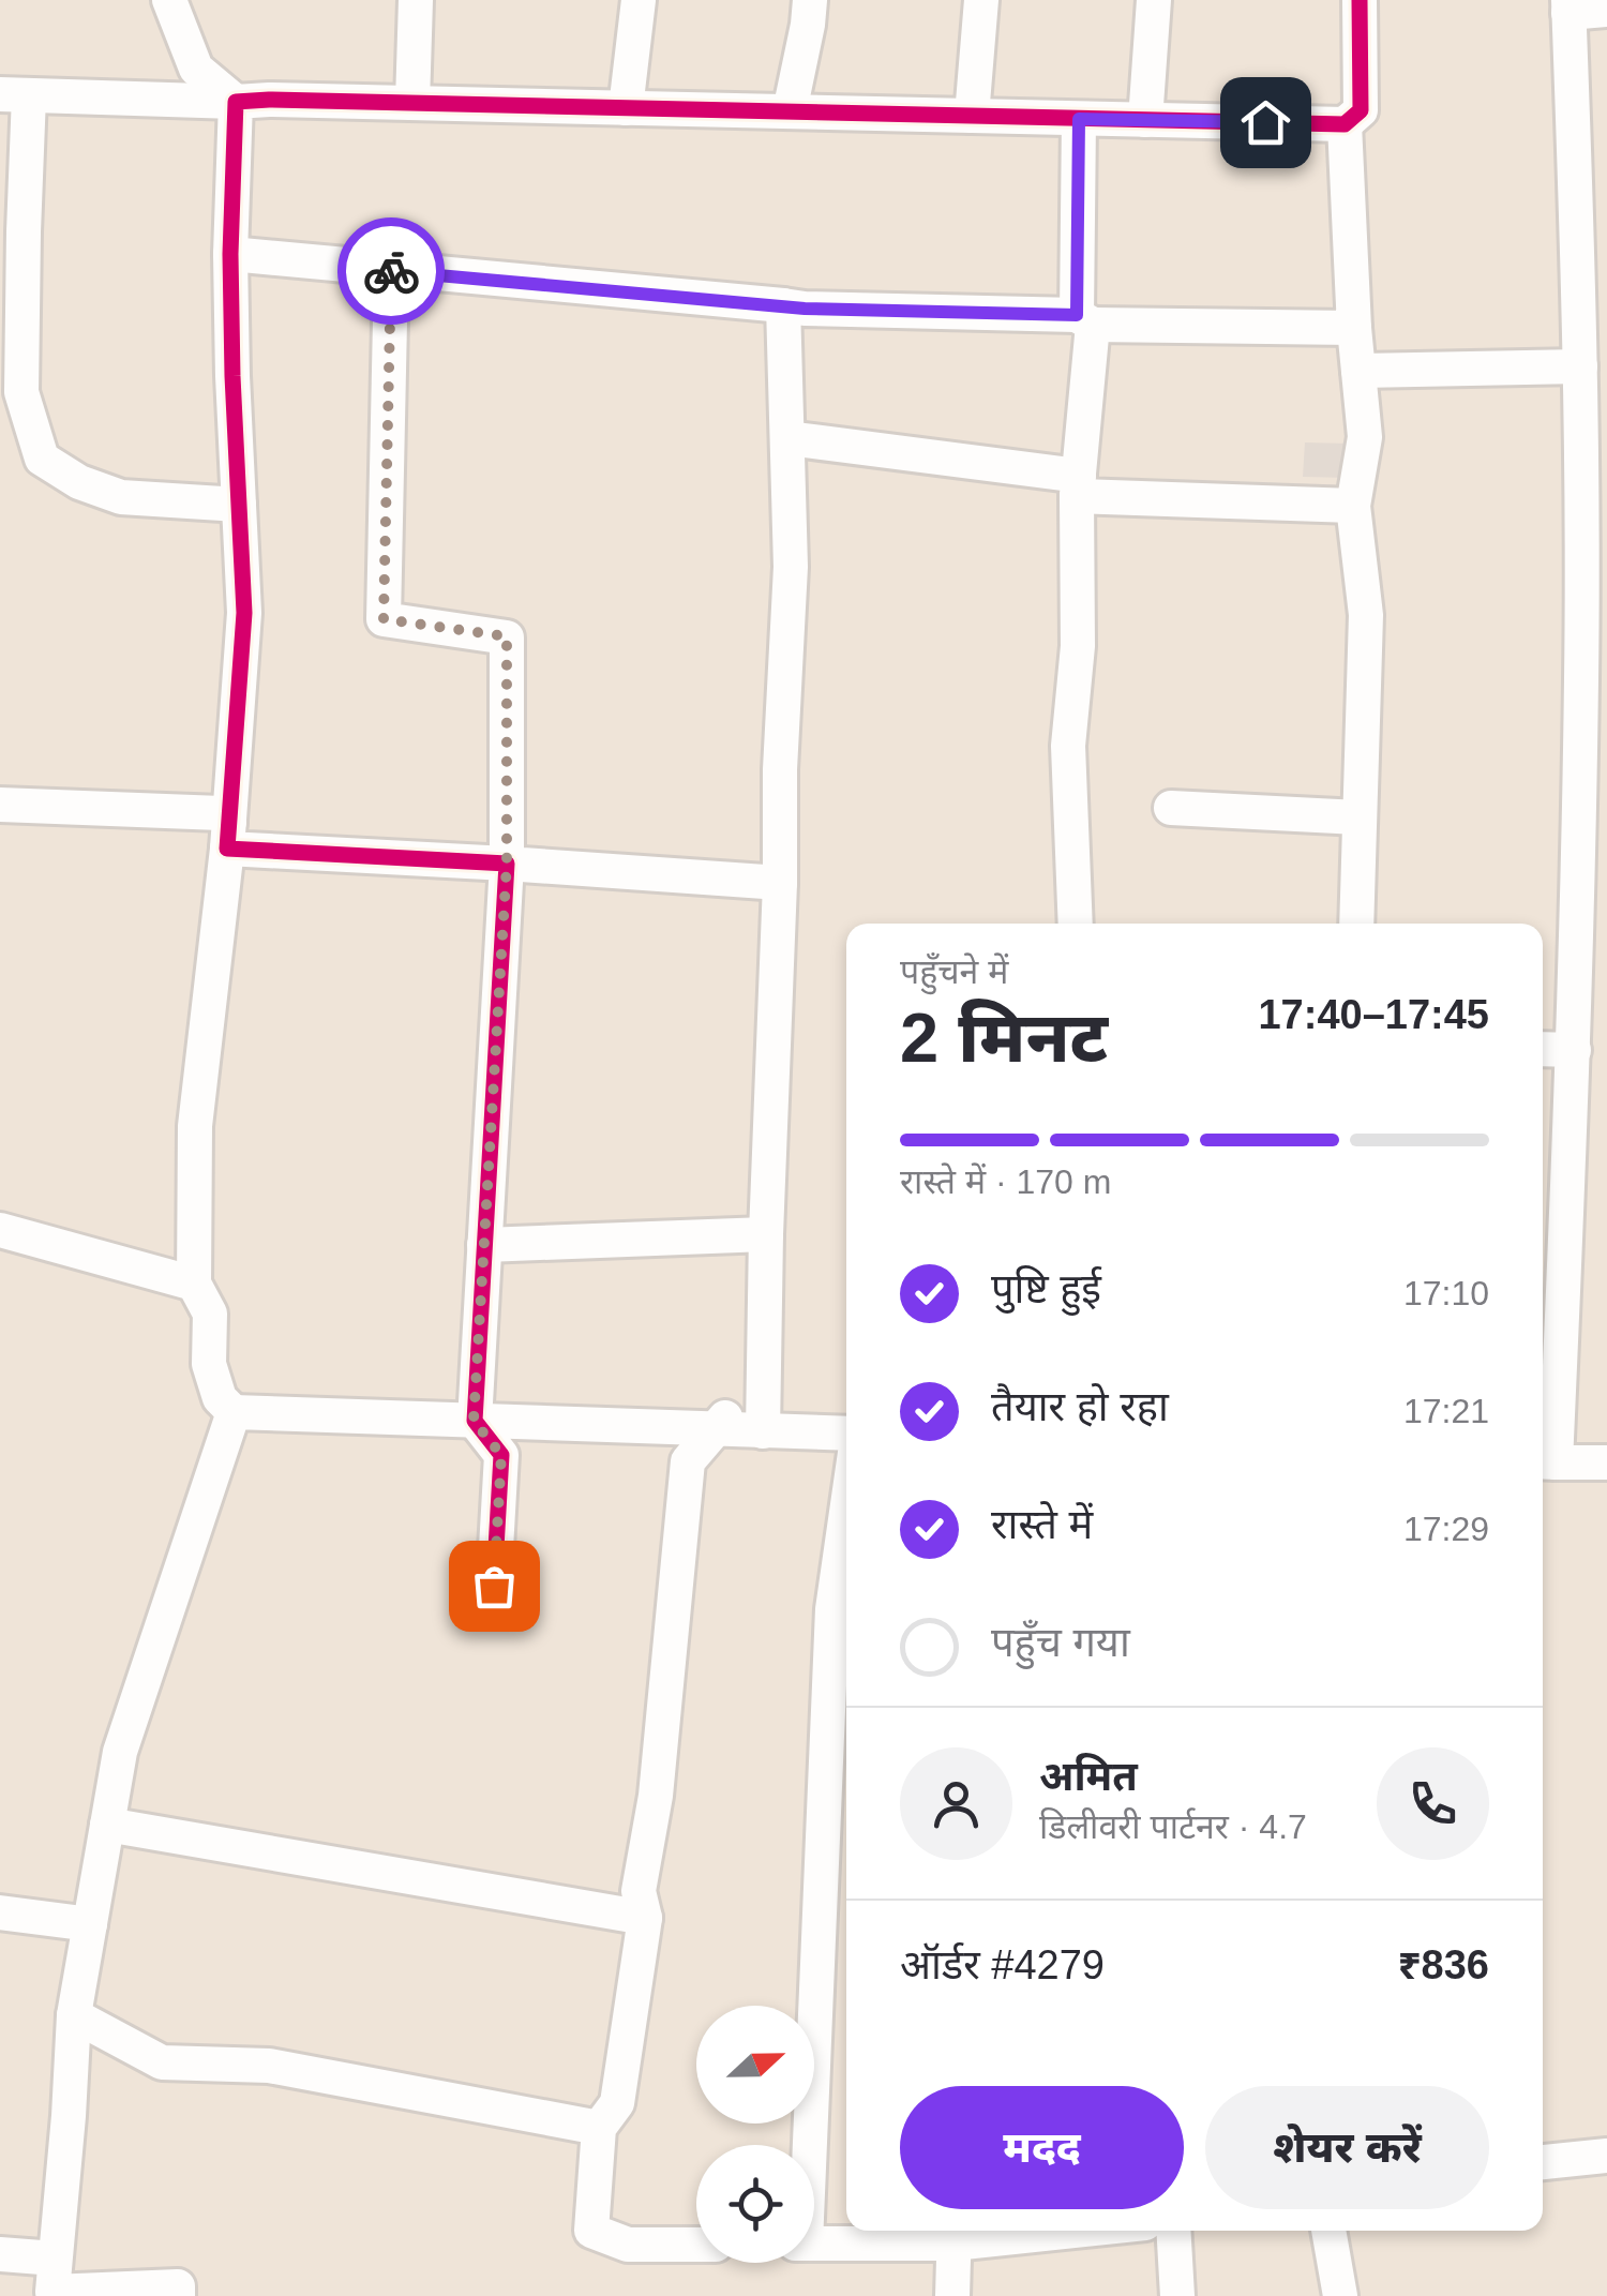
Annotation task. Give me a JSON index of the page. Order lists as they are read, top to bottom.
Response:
{
  "north": "right",
  "page": {
    "heading": ["2 मिनट", "पहुँचने में", "17:40–17:45"],
    "panel": [
      "अमित",
      "डिलीवरी पार्टनर · 4.7",
      "ऑर्डर #4279",
      "₹836"
    ],
    "bar": "रास्ते में · 170 m",
    "list": [
      ["पुष्टि हुई", "17:10"],
      ["तैयार हो रहा", "17:21"],
      ["रास्ते में", "17:29"],
      "पहुँच गया"
    ],
    "buttons": ["मदद", "शेयर करें"]
  }
}
